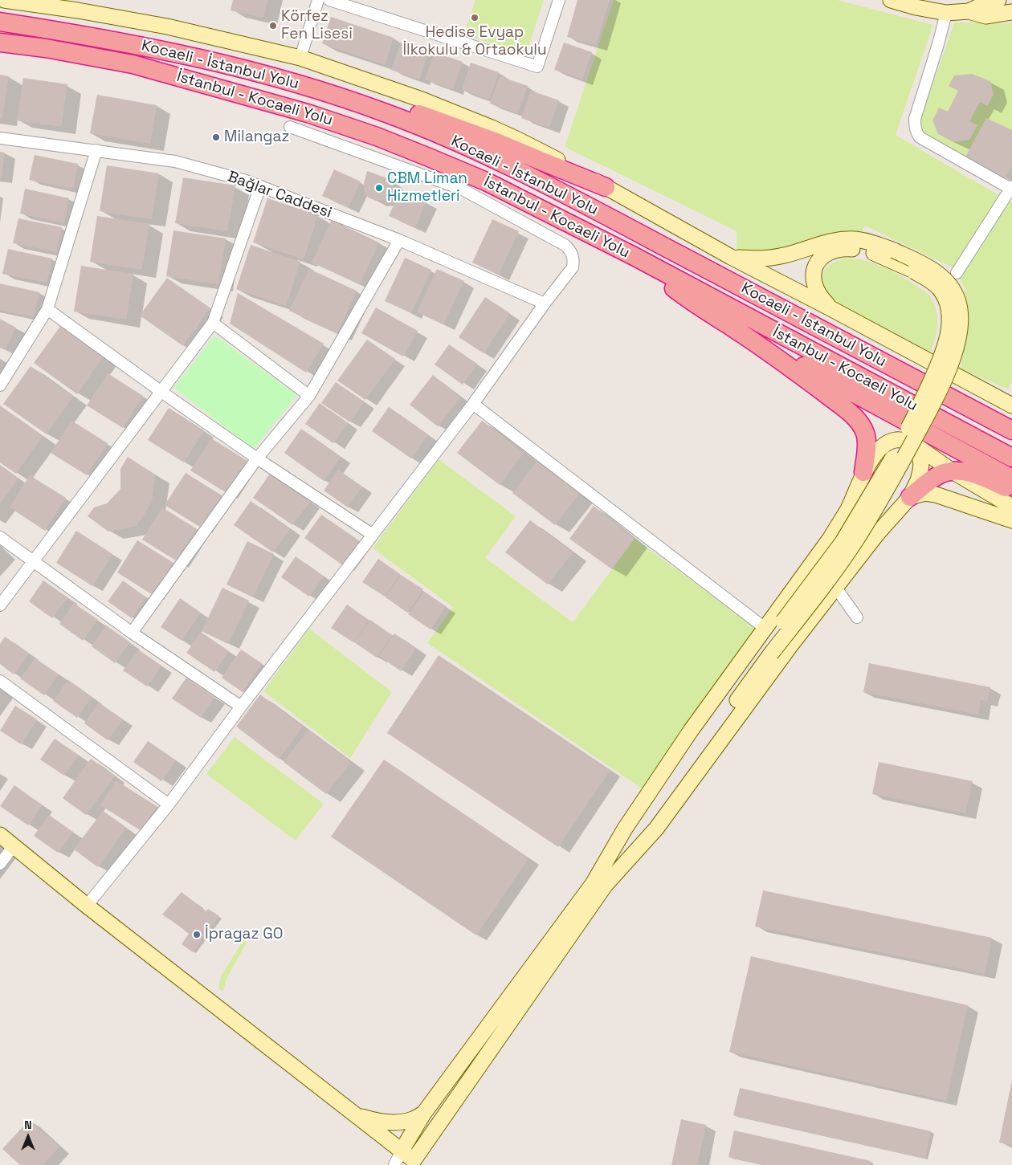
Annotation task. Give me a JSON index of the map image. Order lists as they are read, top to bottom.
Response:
{
  "streets": {
    "highway": ["Kocaeli - İstanbul Yolu", "İstanbul - Kocaeli Yolu"],
    "street": ["Bağlar Caddesi"]
  },
  "places": [
    "Hedise Evyap İlkokulu & Ortaokulu",
    "Körfez Fen Lisesi",
    "Milangaz",
    "CBM Liman Hizmetleri",
    "İpragaz GO"
  ],
  "north": "top"
}
